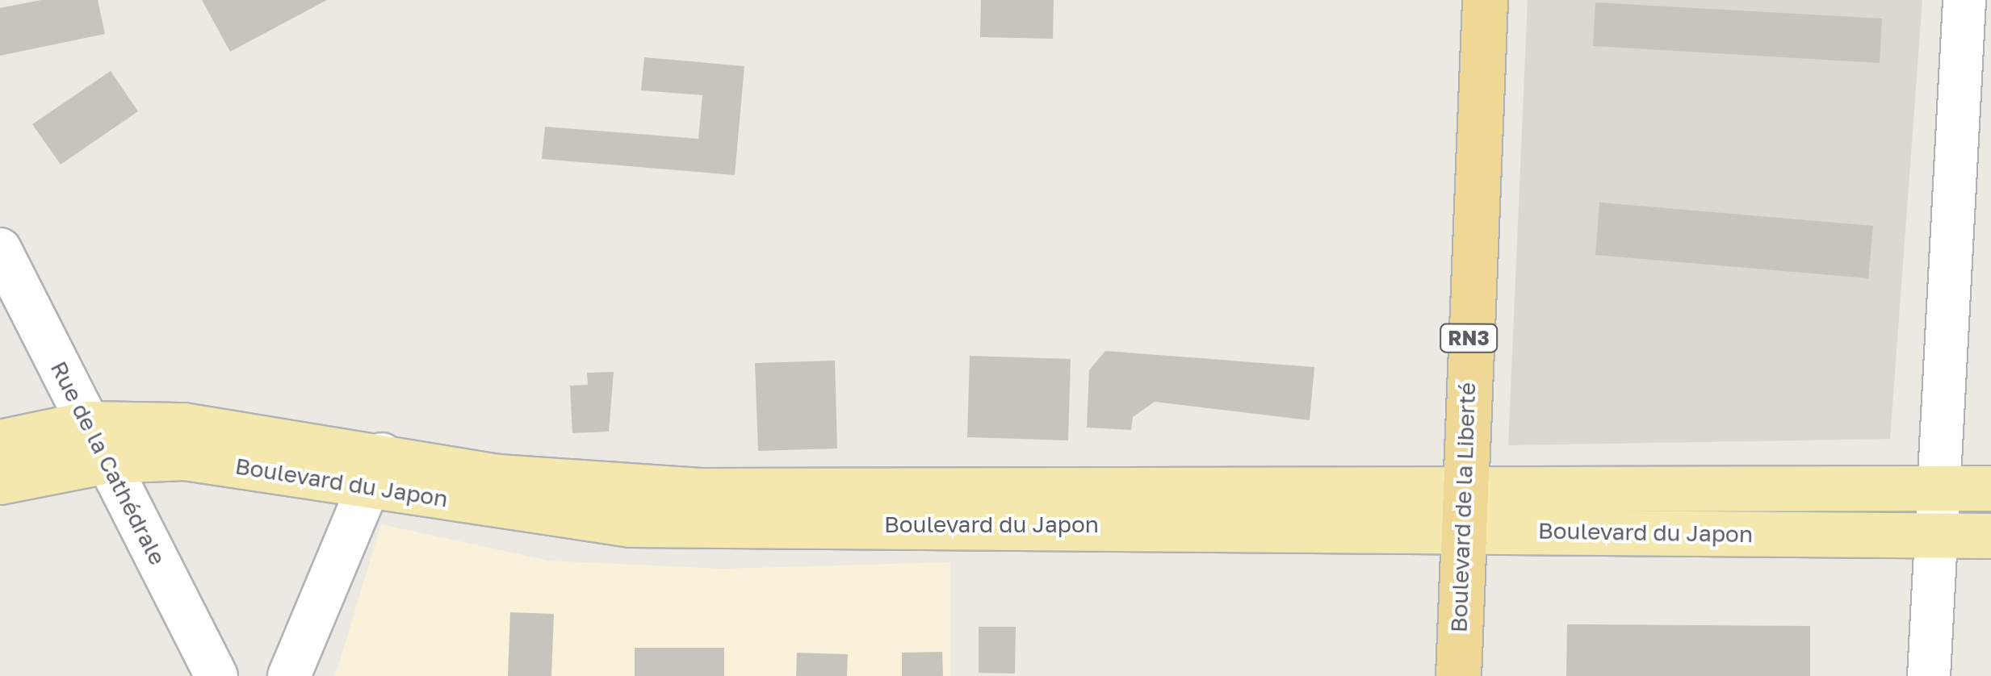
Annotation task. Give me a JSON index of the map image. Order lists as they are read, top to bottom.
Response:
{
  "streets": {
    "highway": ["RN3", "Boulevard de la Liberté"],
    "main road": ["Boulevard du Japon"],
    "street": ["Rue de la Cathédrale"]
  },
  "crossings": [
    ["Rue de la Cathédrale", "Boulevard du Japon"],
    ["Boulevard du Japon", "Boulevard de la Liberté"]
  ]
}
